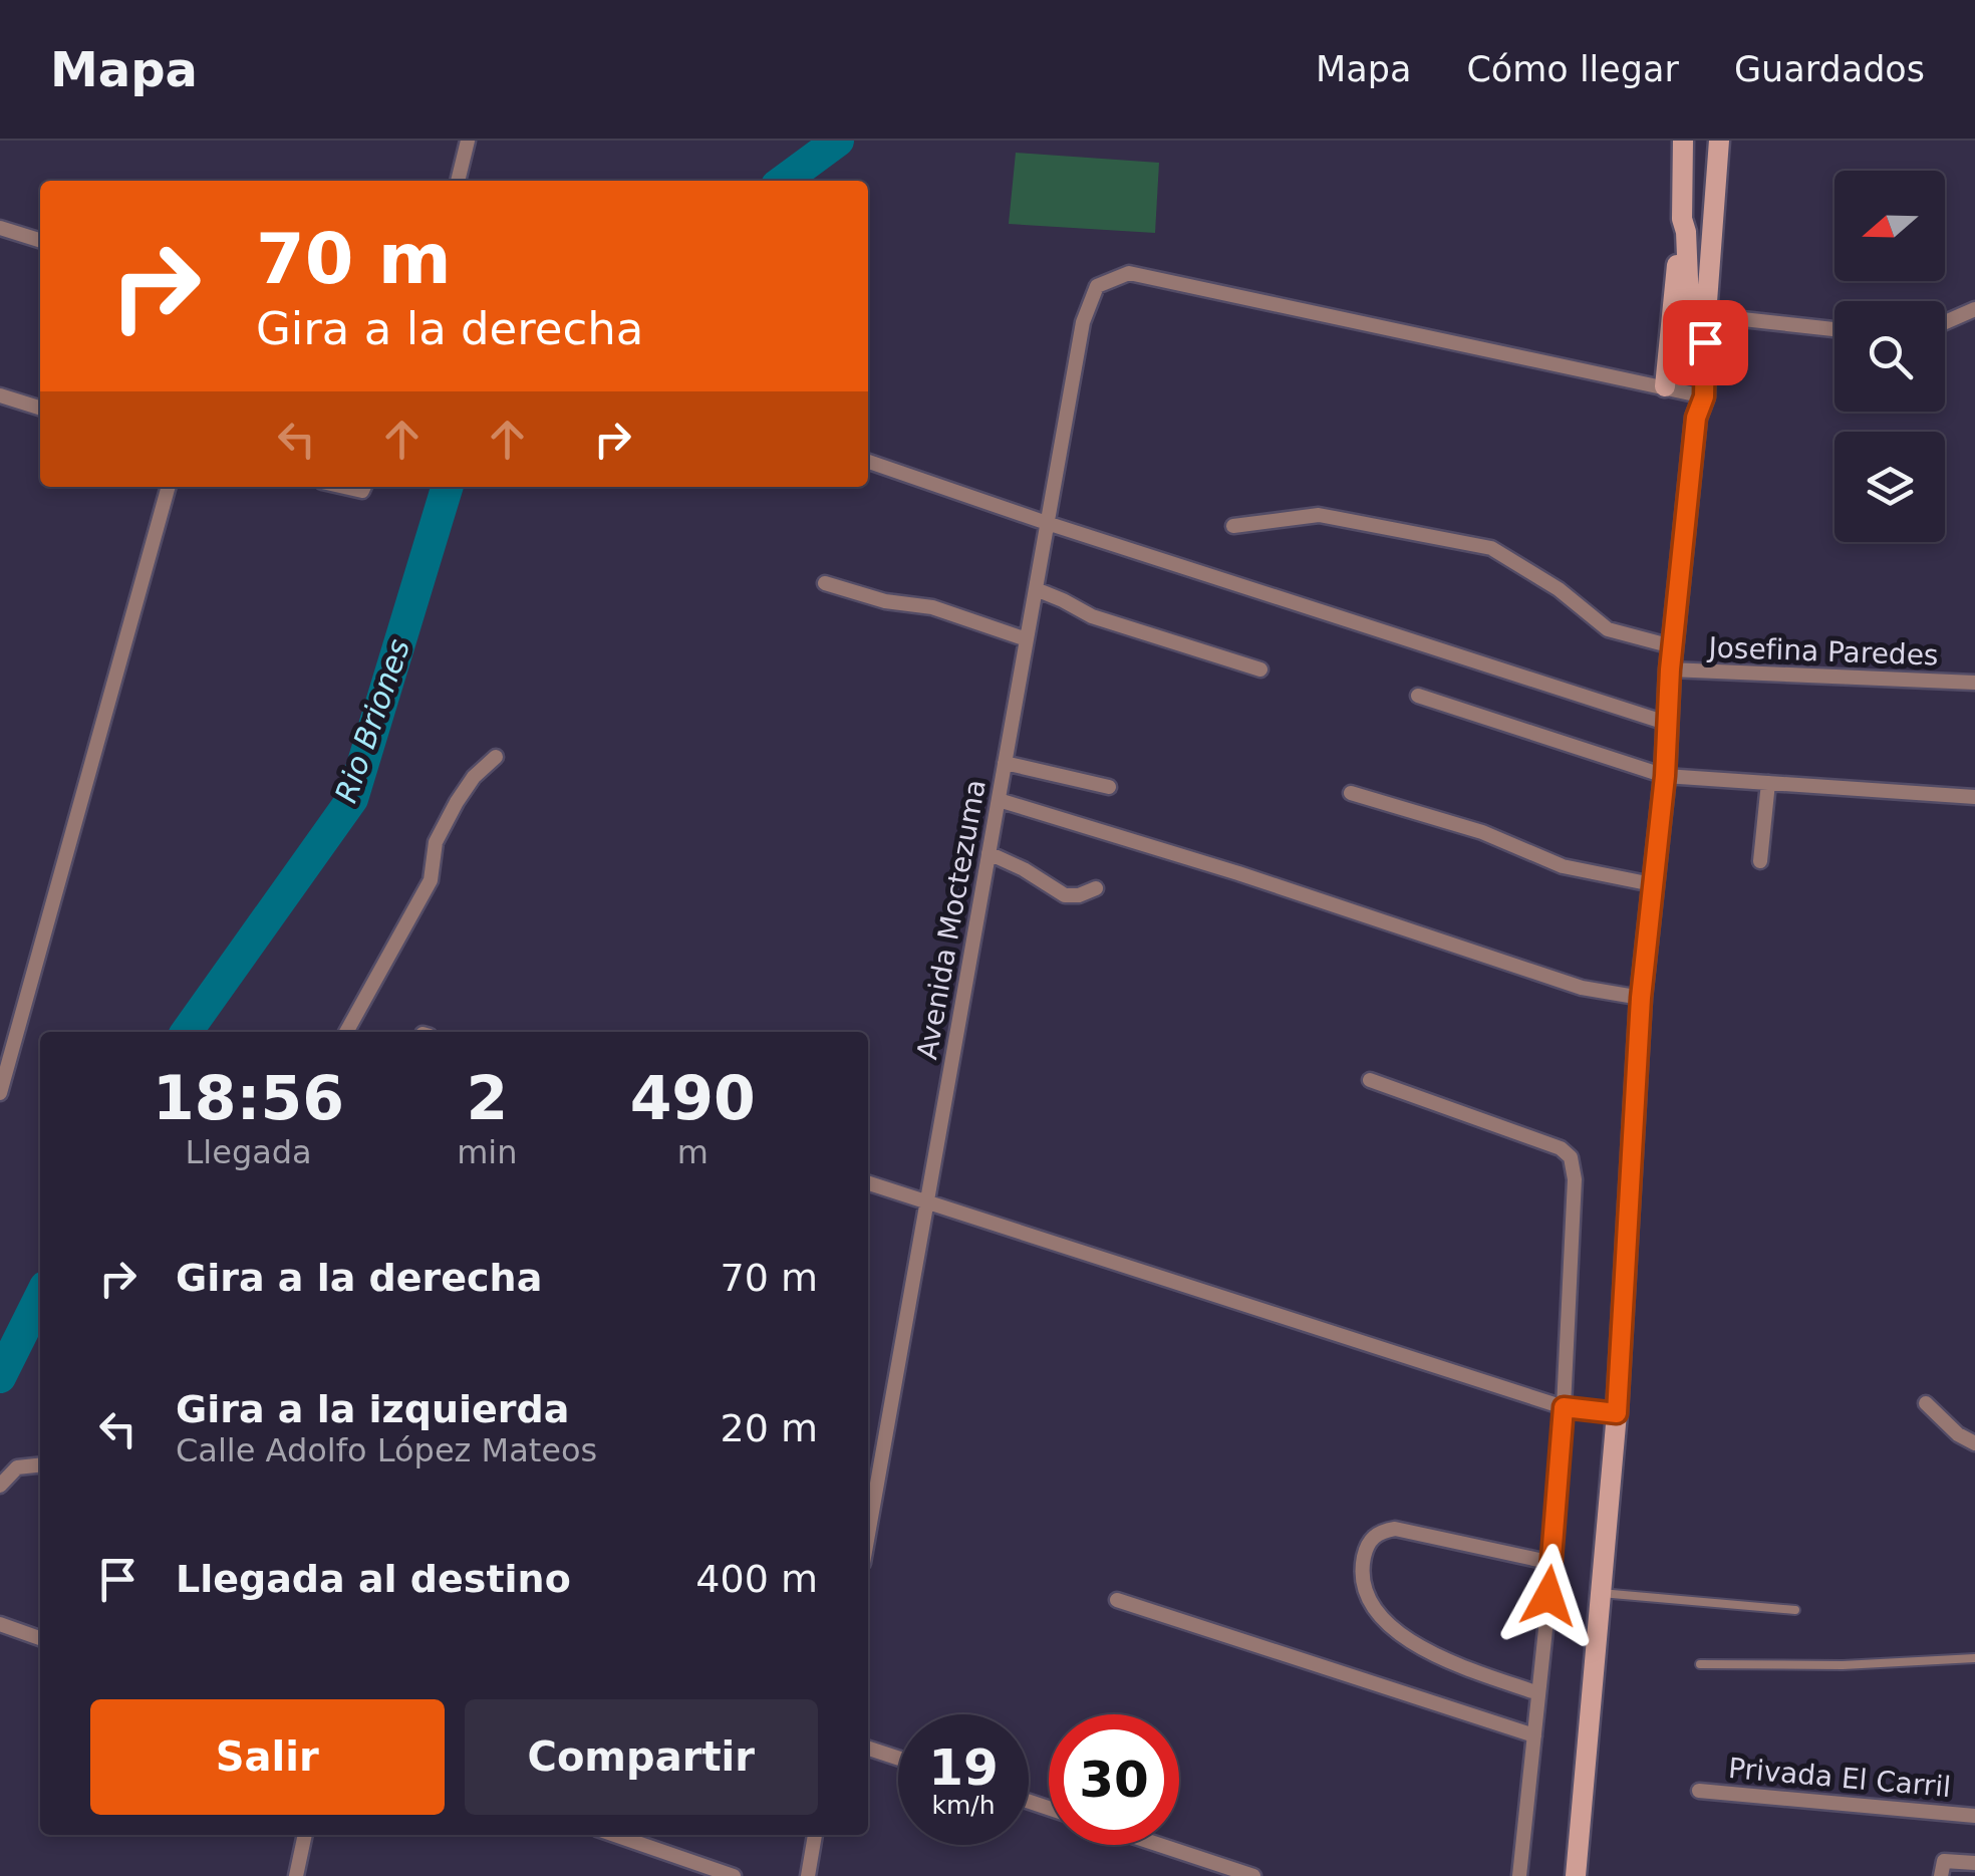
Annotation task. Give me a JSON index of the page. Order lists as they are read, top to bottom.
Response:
{
  "streets": {
    "street": ["Josefina Paredes", "Avenida Moctezuma", "Privada El Carril"]
  },
  "water": ["Rio Briones"],
  "north": "left",
  "page": {
    "header": "Mapa",
    "nav": ["Mapa", "Cómo llegar", "Guardados"],
    "turn": ["70 m", "Gira a la derecha"],
    "eta": [
      "18:56",
      "Llegada",
      "2",
      "min",
      "490",
      "m"
    ],
    "list": [
      {
        "name": "Gira a la derecha",
        "value": "70 m"
      },
      {
        "name": "Gira a la izquierda",
        "note": "Calle Adolfo López Mateos",
        "value": "20 m"
      },
      {
        "name": "Llegada al destino",
        "value": "400 m"
      }
    ],
    "buttons": ["Salir", "Compartir"],
    "speed": "19 km/h",
    "limit": "30"
  }
}
